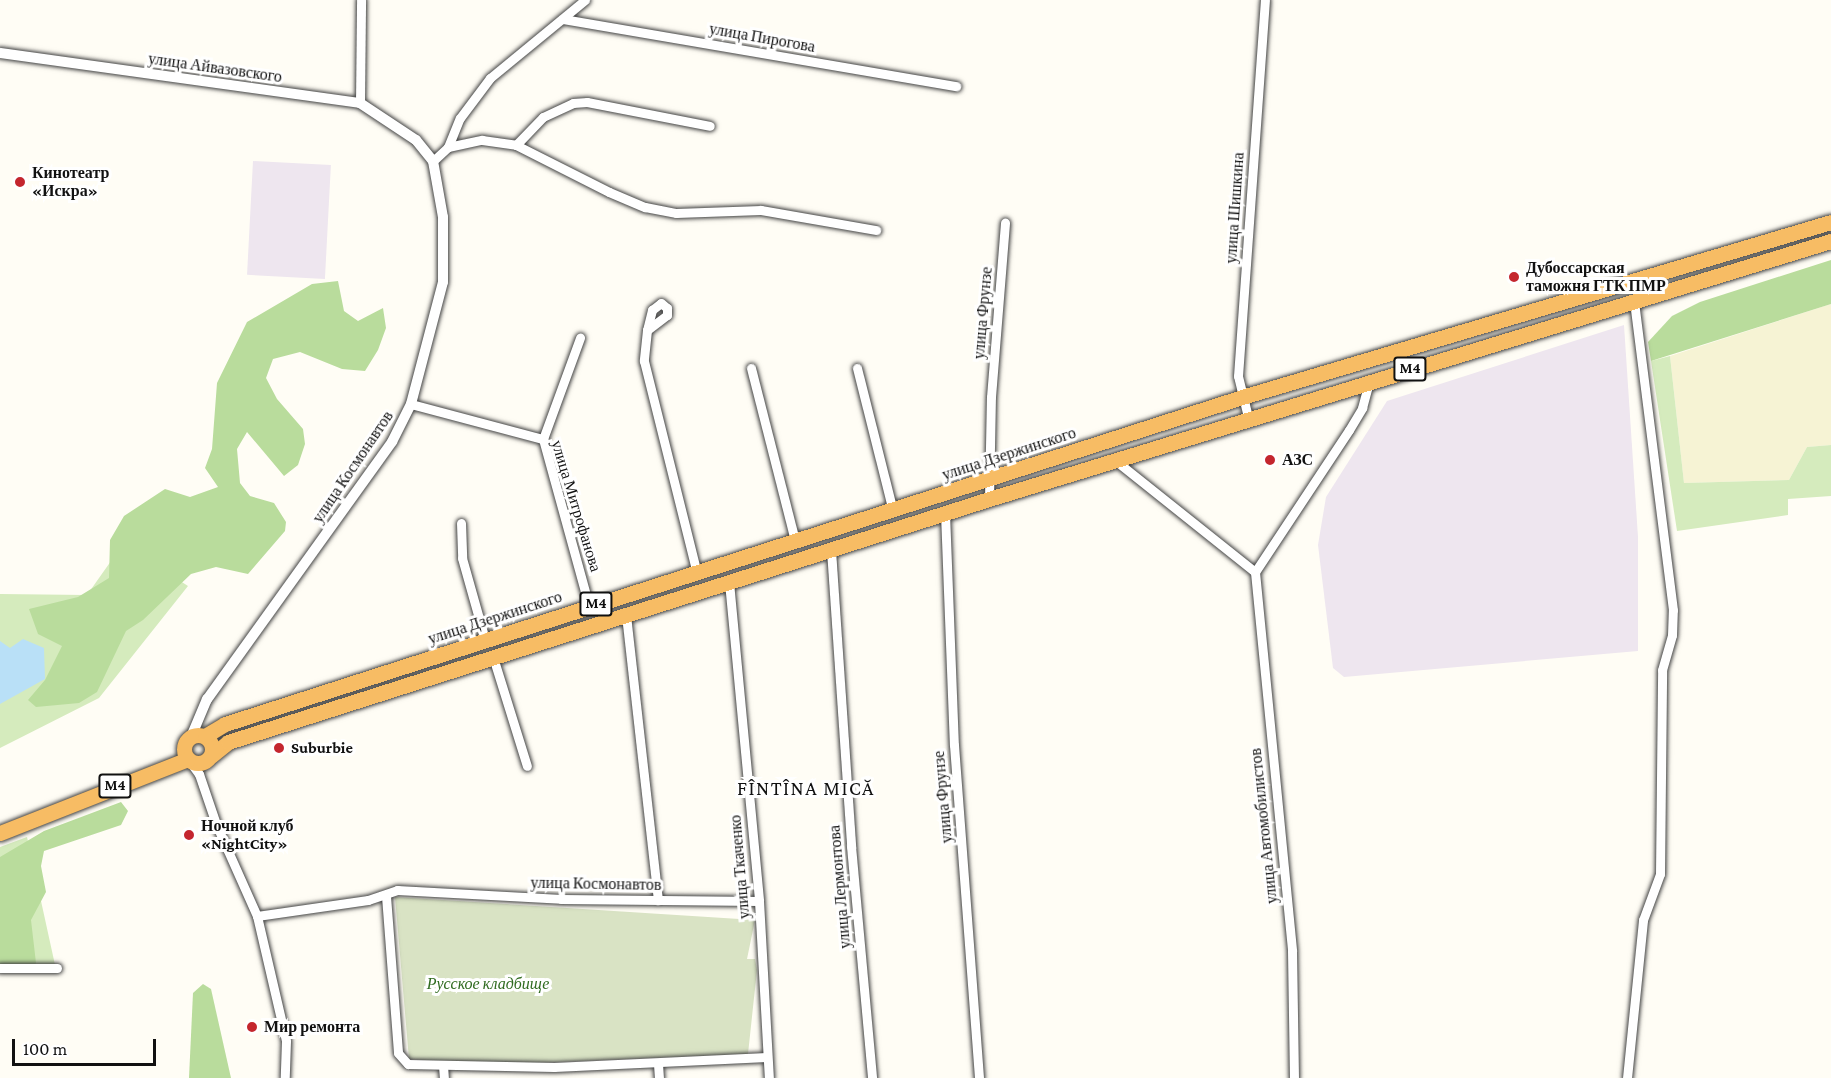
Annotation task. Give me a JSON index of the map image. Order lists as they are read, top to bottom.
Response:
{
  "streets": {
    "highway": ["M4", "улица Дзержинского"],
    "street": [
      "улица Пирогова",
      "улица Айвазовского",
      "улица Шишкина",
      "улица Фрунзе",
      "улица Космонавтов",
      "улица Митрофанова",
      "улица Автомобилистов",
      "улица Ткаченко",
      "улица Лермонтова"
    ]
  },
  "crossings": [
    ["улица Айвазовского", "улица Космонавтов"],
    ["улица Шишкина", "M4"],
    ["улица Шишкина", "улица Дзержинского"],
    ["улица Фрунзе", "M4"],
    ["улица Фрунзе", "улица Дзержинского"],
    ["M4", "улица Ткаченко"],
    ["M4", "улица Лермонтова"],
    ["улица Дзержинского", "улица Космонавтов"],
    ["улица Дзержинского", "улица Митрофанова"],
    ["улица Космонавтов", "улица Митрофанова"],
    ["улица Космонавтов", "улица Ткаченко"]
  ],
  "districts": ["FÎNTÎNA MICĂ"],
  "parks": ["Русское кладбище"],
  "places": [
    "Кинотеатр «Искра»",
    "Дубоссарская таможня ГТК ПМР",
    "АЗС",
    "Suburbie",
    "Ночной клуб «NightCity»",
    "Мир ремонта"
  ],
  "scale_bar": "100 m"
}
